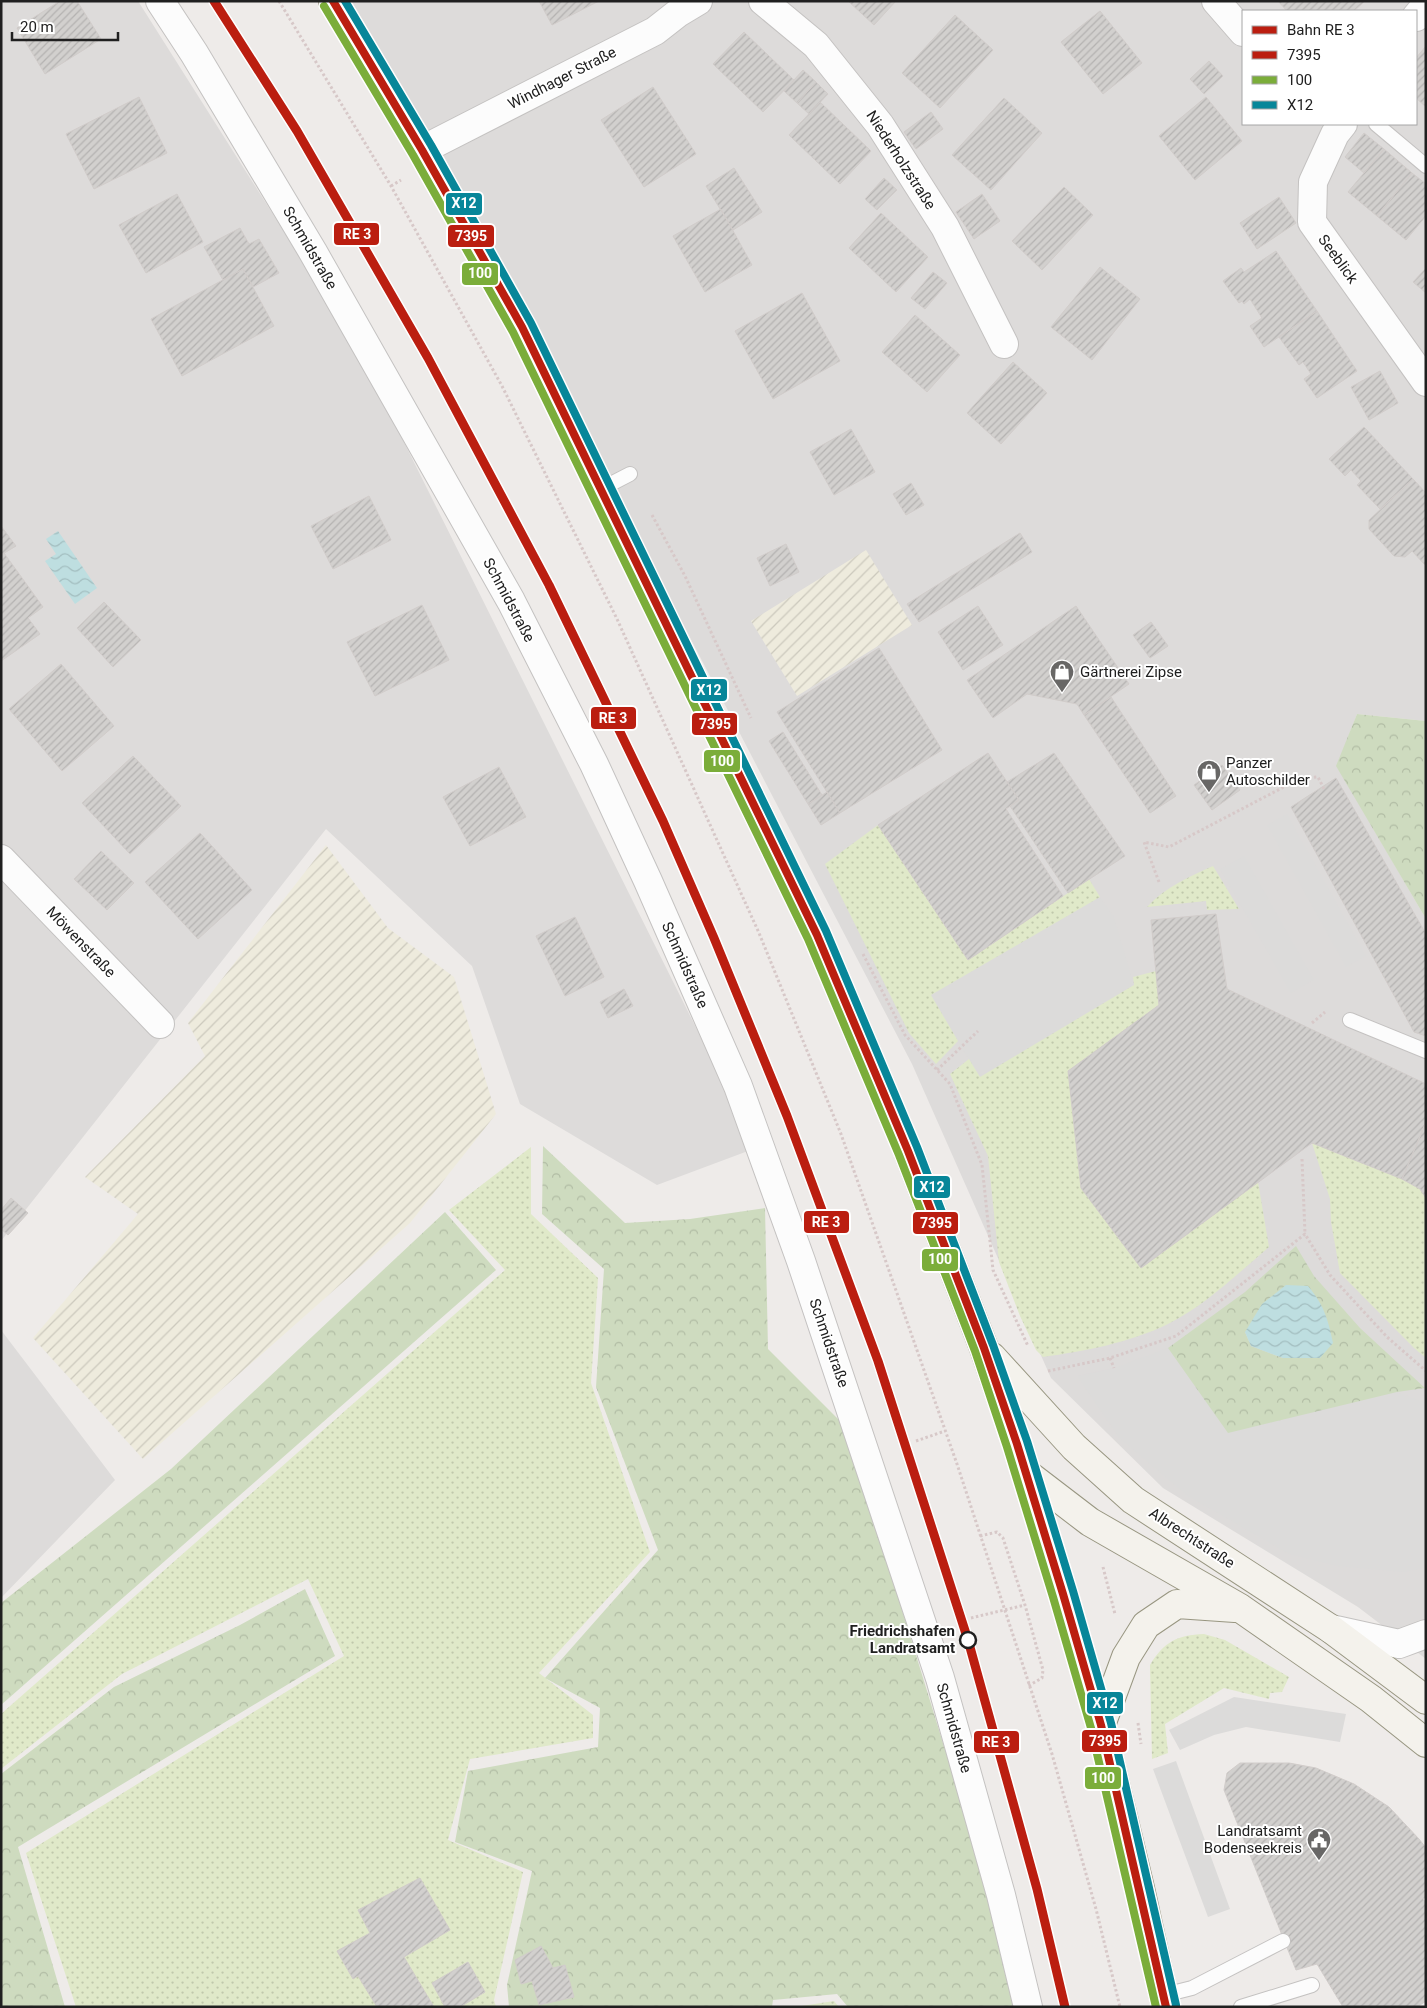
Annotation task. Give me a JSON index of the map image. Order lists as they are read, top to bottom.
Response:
{
  "streets": {
    "main road": ["Albrechtstraße"],
    "street": [
      "Windhager Straße",
      "Niederholzstraße",
      "Schmidstraße",
      "Seeblick",
      "Möwenstraße"
    ]
  },
  "places": {
    "shop": ["Gärtnerei Zipse", "Panzer Autoschilder"],
    "other": ["Friedrichshafen Landratsamt"],
    "public building": ["Landratsamt Bodenseekreis"]
  },
  "lines": ["transit line 7395", "transit line X12", "transit line 100"],
  "legend": [
    "Bahn RE 3",
    "7395",
    "100",
    "X12"
  ],
  "scale_bar": "20 m"
}
